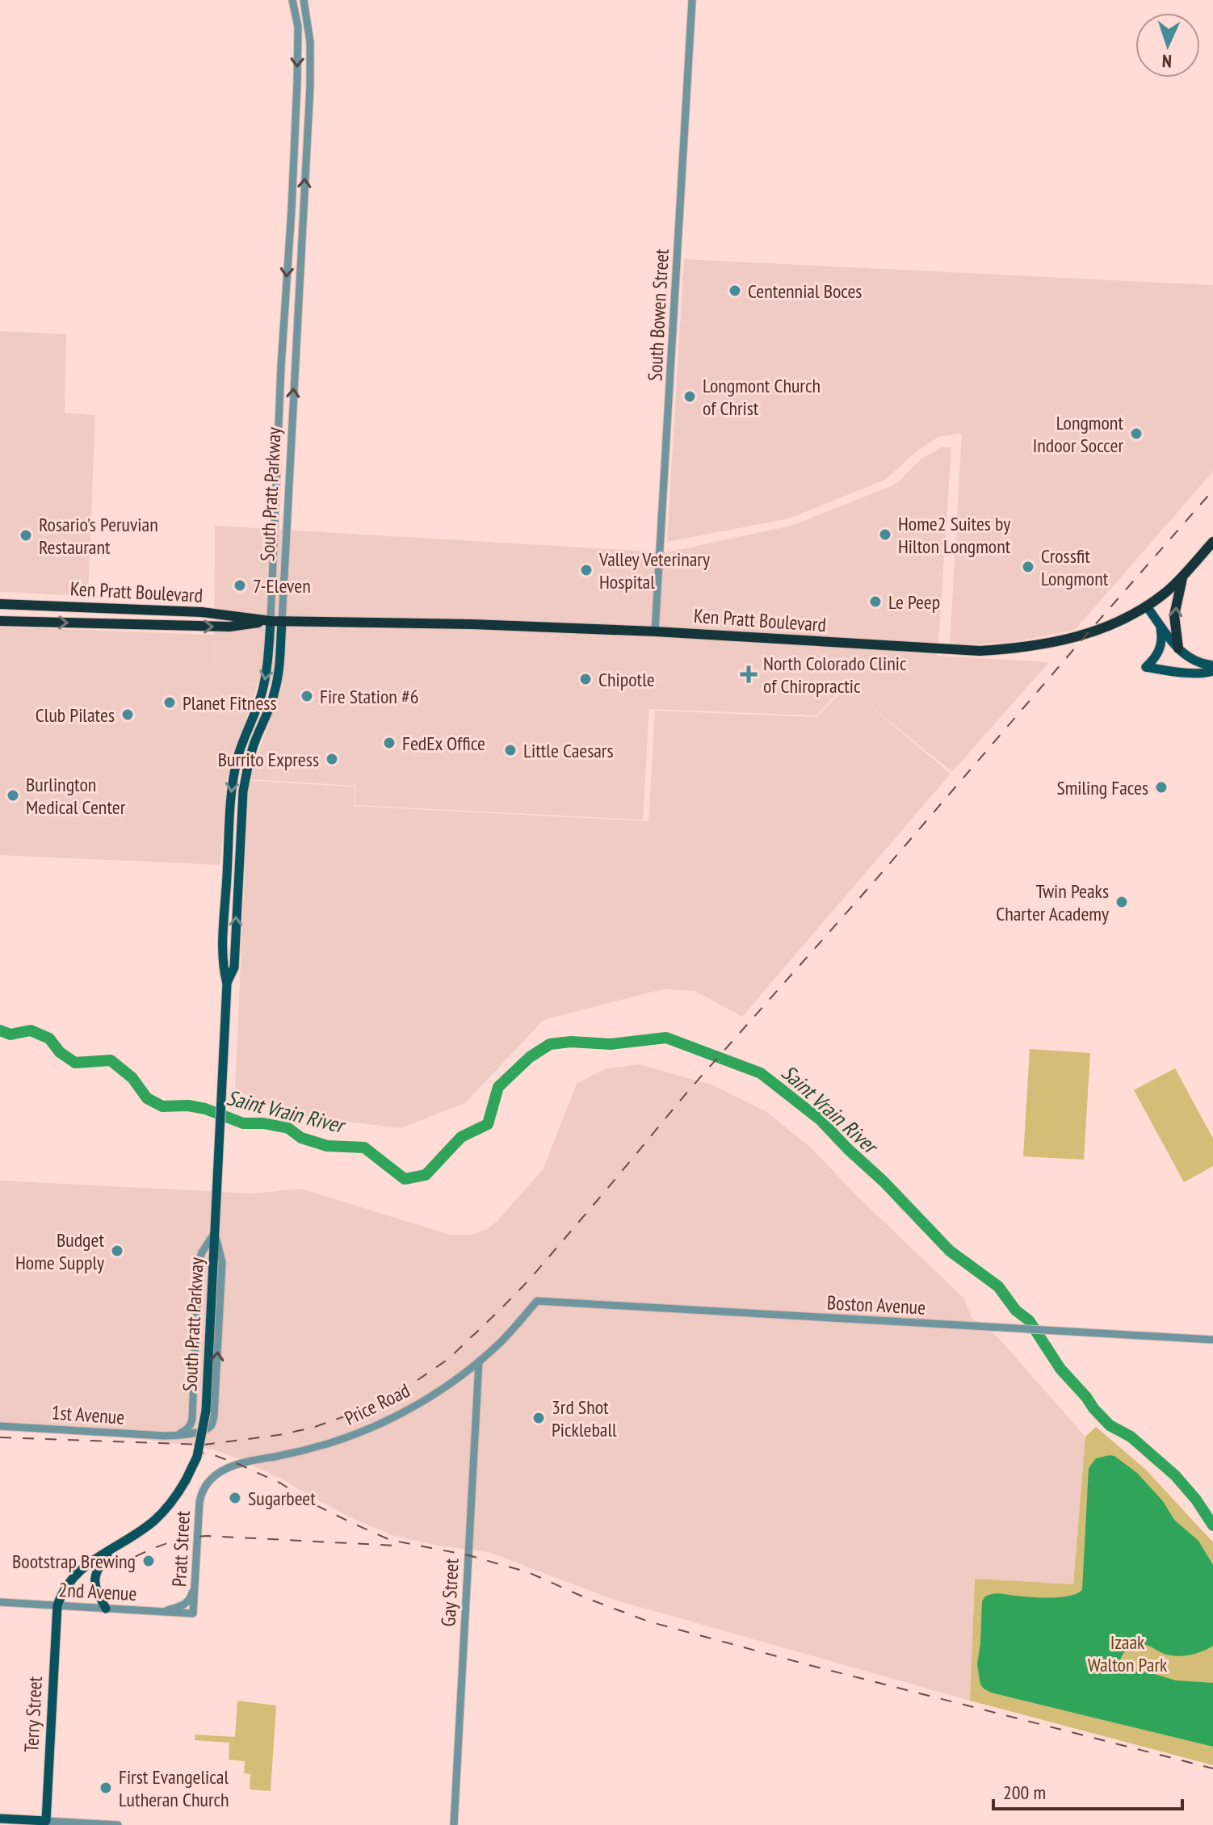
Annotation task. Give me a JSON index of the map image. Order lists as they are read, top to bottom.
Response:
{
  "streets": {
    "highway": ["Ken Pratt Boulevard"],
    "main road": ["South Pratt Parkway", "Terry Street"],
    "street": [
      "South Bowen Street",
      "Boston Avenue",
      "Price Road",
      "1st Avenue",
      "Pratt Street",
      "2nd Avenue",
      "Gay Street"
    ]
  },
  "crossings": [
    ["South Bowen Street", "Ken Pratt Boulevard"],
    ["South Pratt Parkway", "Ken Pratt Boulevard"],
    ["South Pratt Parkway", "1st Avenue"],
    ["South Pratt Parkway", "2nd Avenue"],
    ["South Pratt Parkway", "Terry Street"],
    ["Boston Avenue", "Price Road"],
    ["Price Road", "Pratt Street"],
    ["Price Road", "Gay Street"],
    ["Pratt Street", "2nd Avenue"],
    ["2nd Avenue", "Terry Street"]
  ],
  "water": ["Saint Vrain River"],
  "parks": ["Izaak Walton Park"],
  "places": {
    "other": [
      "Centennial Boces",
      "Longmont Church of Christ",
      "Longmont Indoor Soccer",
      "Home2 Suites by Hilton Longmont",
      "Rosario's Peruvian Restaurant",
      "Crossfit Longmont",
      "Valley Veterinary Hospital",
      "7-Eleven",
      "Le Peep",
      "Chipotle",
      "Fire Station #6",
      "Planet Fitness",
      "Club Pilates",
      "FedEx Office",
      "Little Caesars",
      "Burrito Express",
      "Smiling Faces",
      "Burlington Medical Center",
      "Twin Peaks Charter Academy",
      "Budget Home Supply",
      "3rd Shot Pickleball",
      "Sugarbeet",
      "Bootstrap Brewing",
      "First Evangelical Lutheran Church"
    ],
    "health": ["North Colorado Clinic of Chiropractic"]
  },
  "scale_bar": "200 m",
  "north": "bottom"
}
